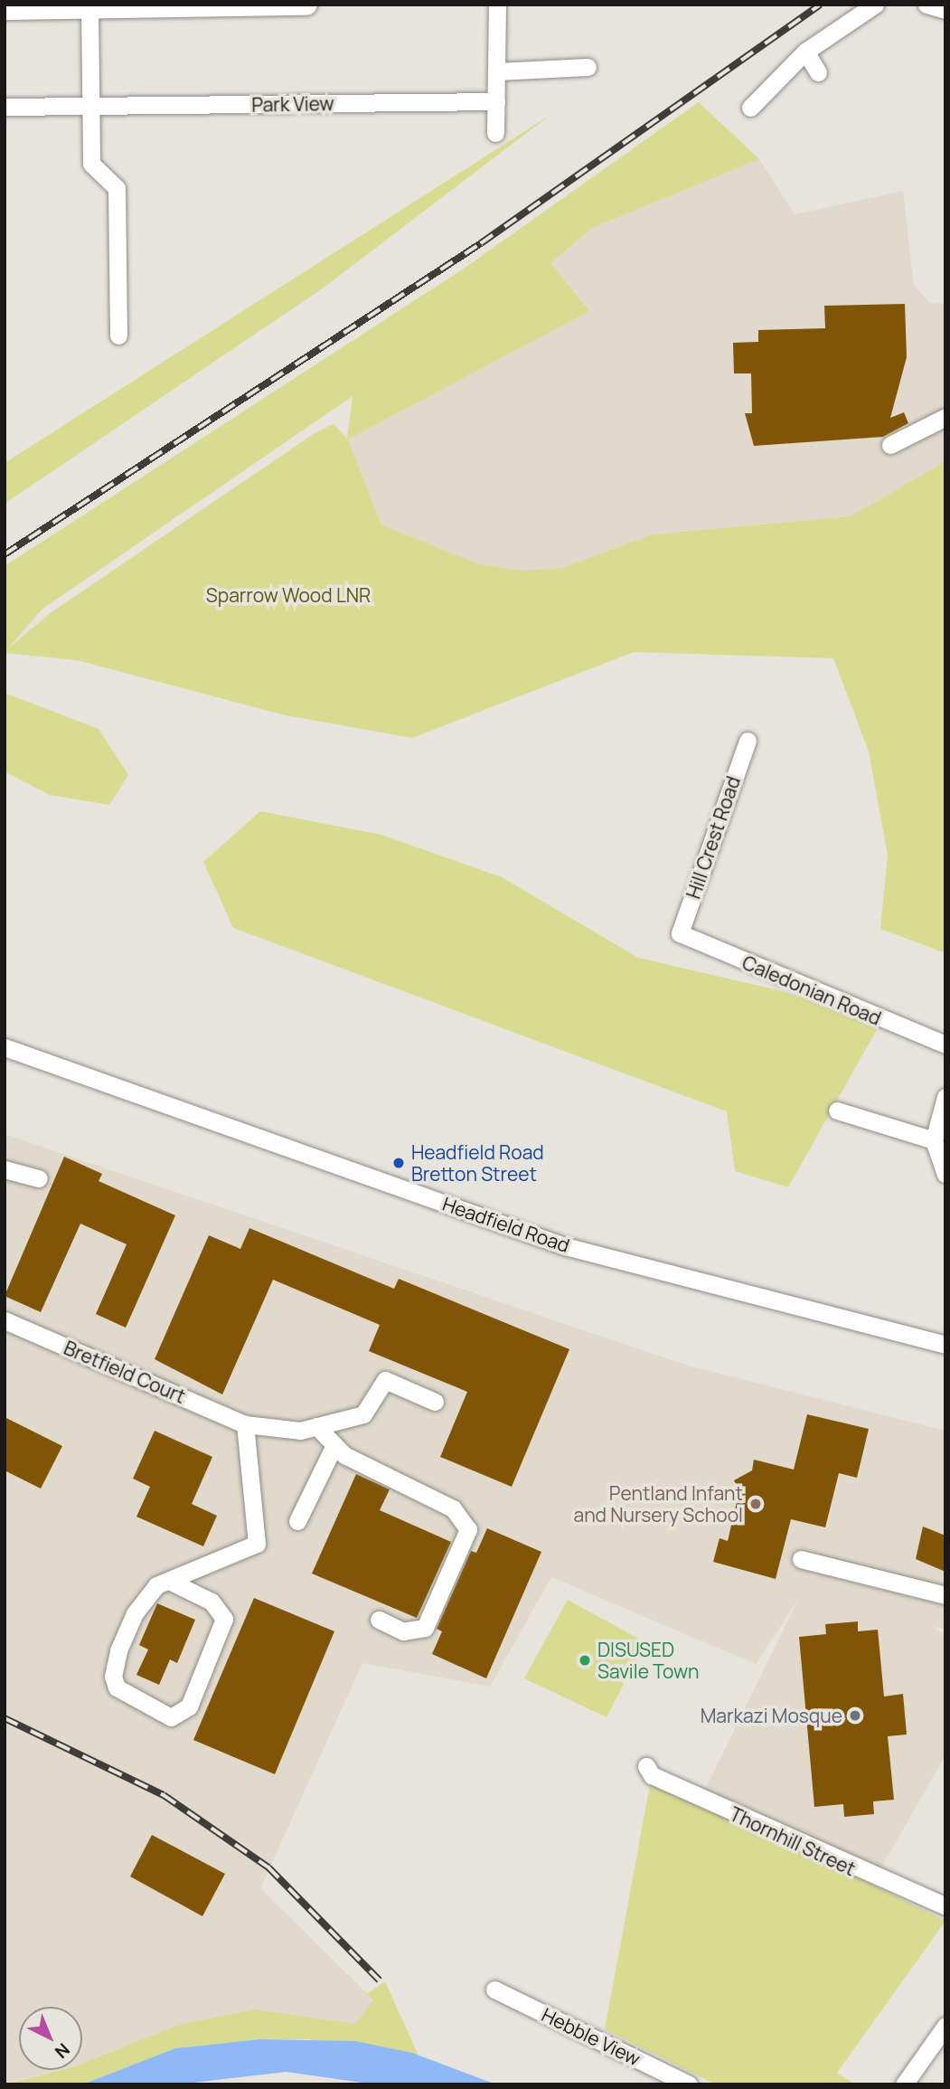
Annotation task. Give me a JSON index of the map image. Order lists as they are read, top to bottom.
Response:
{
  "streets": {
    "street": [
      "Park View",
      "Hill Crest Road",
      "Caledonian Road",
      "Headfield Road",
      "Bretfield Court",
      "Thornhill Street",
      "Hebble View"
    ]
  },
  "crossings": [
    ["Hill Crest Road", "Caledonian Road"]
  ],
  "parks": ["Sparrow Wood LNR"],
  "places": [
    "Headfield Road Bretton Street",
    "Pentland Infant and Nursery School",
    "DISUSED Savile Town",
    "Markazi Mosque"
  ],
  "north": "bottom right"
}
